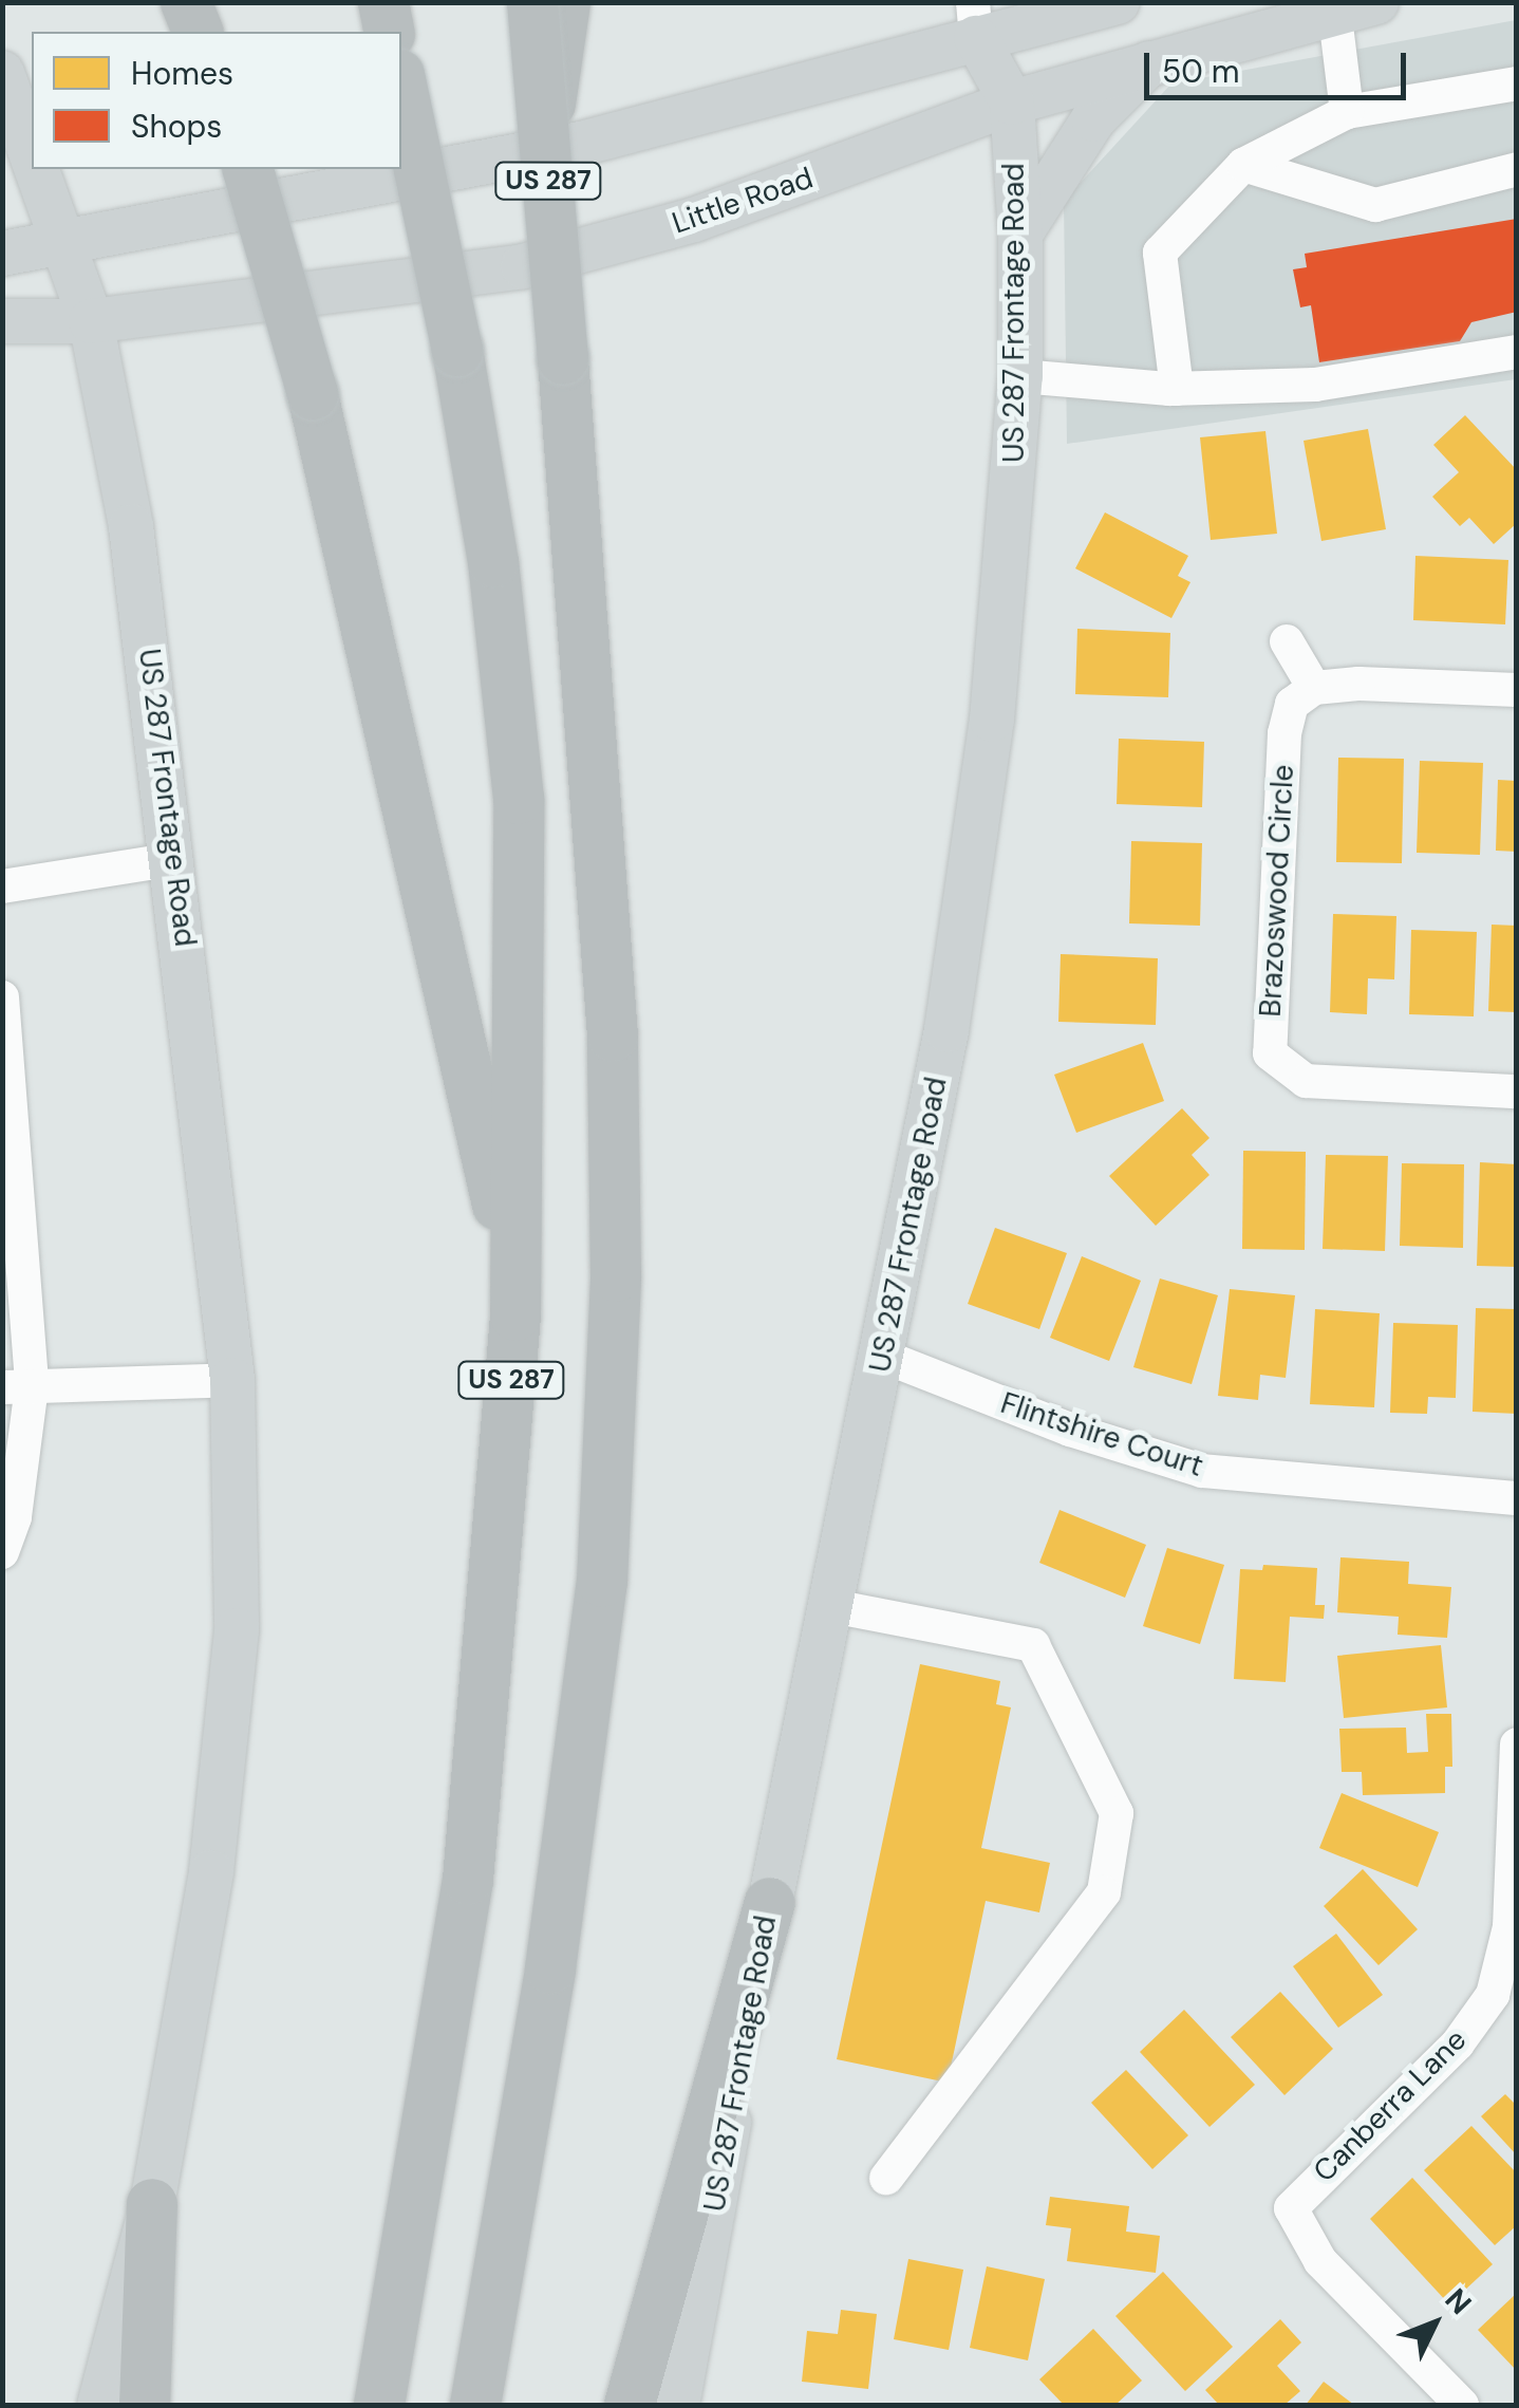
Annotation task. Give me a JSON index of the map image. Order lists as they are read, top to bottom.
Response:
{
  "streets": {
    "highway": ["US 287"],
    "main road": ["Little Road", "US 287 Frontage Road"],
    "street": ["Brazoswood Circle", "Flintshire Court", "Canberra Lane"]
  },
  "crossings": [
    ["Little Road", "US 287 Frontage Road"],
    ["US 287 Frontage Road", "Flintshire Court"]
  ],
  "legend": ["Homes", "Shops"],
  "scale_bar": "50 m",
  "north": "top right"
}
